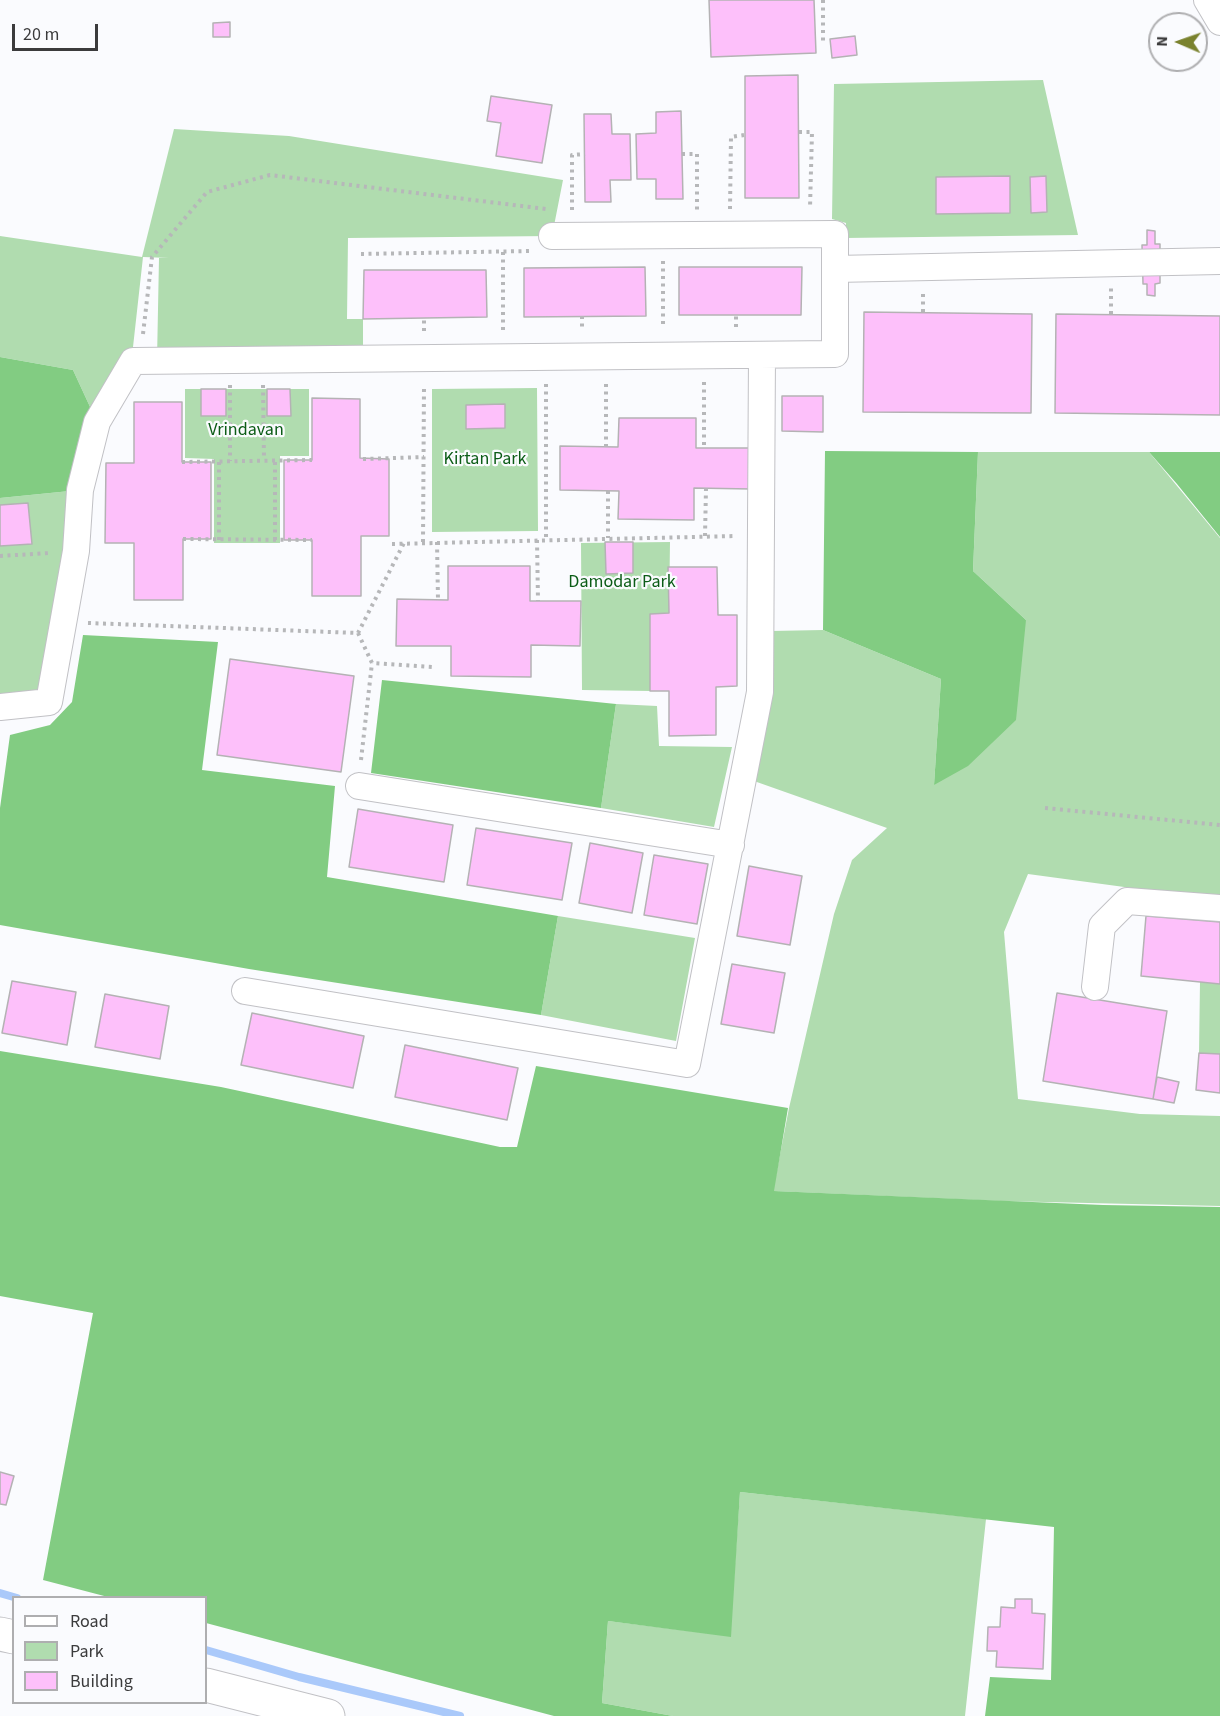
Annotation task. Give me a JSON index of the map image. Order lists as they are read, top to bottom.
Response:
{
  "parks": ["Vrindavan", "Kirtan Park", "Damodar Park"],
  "legend": ["Road", "Park", "Building"],
  "scale_bar": "20 m",
  "north": "left"
}
